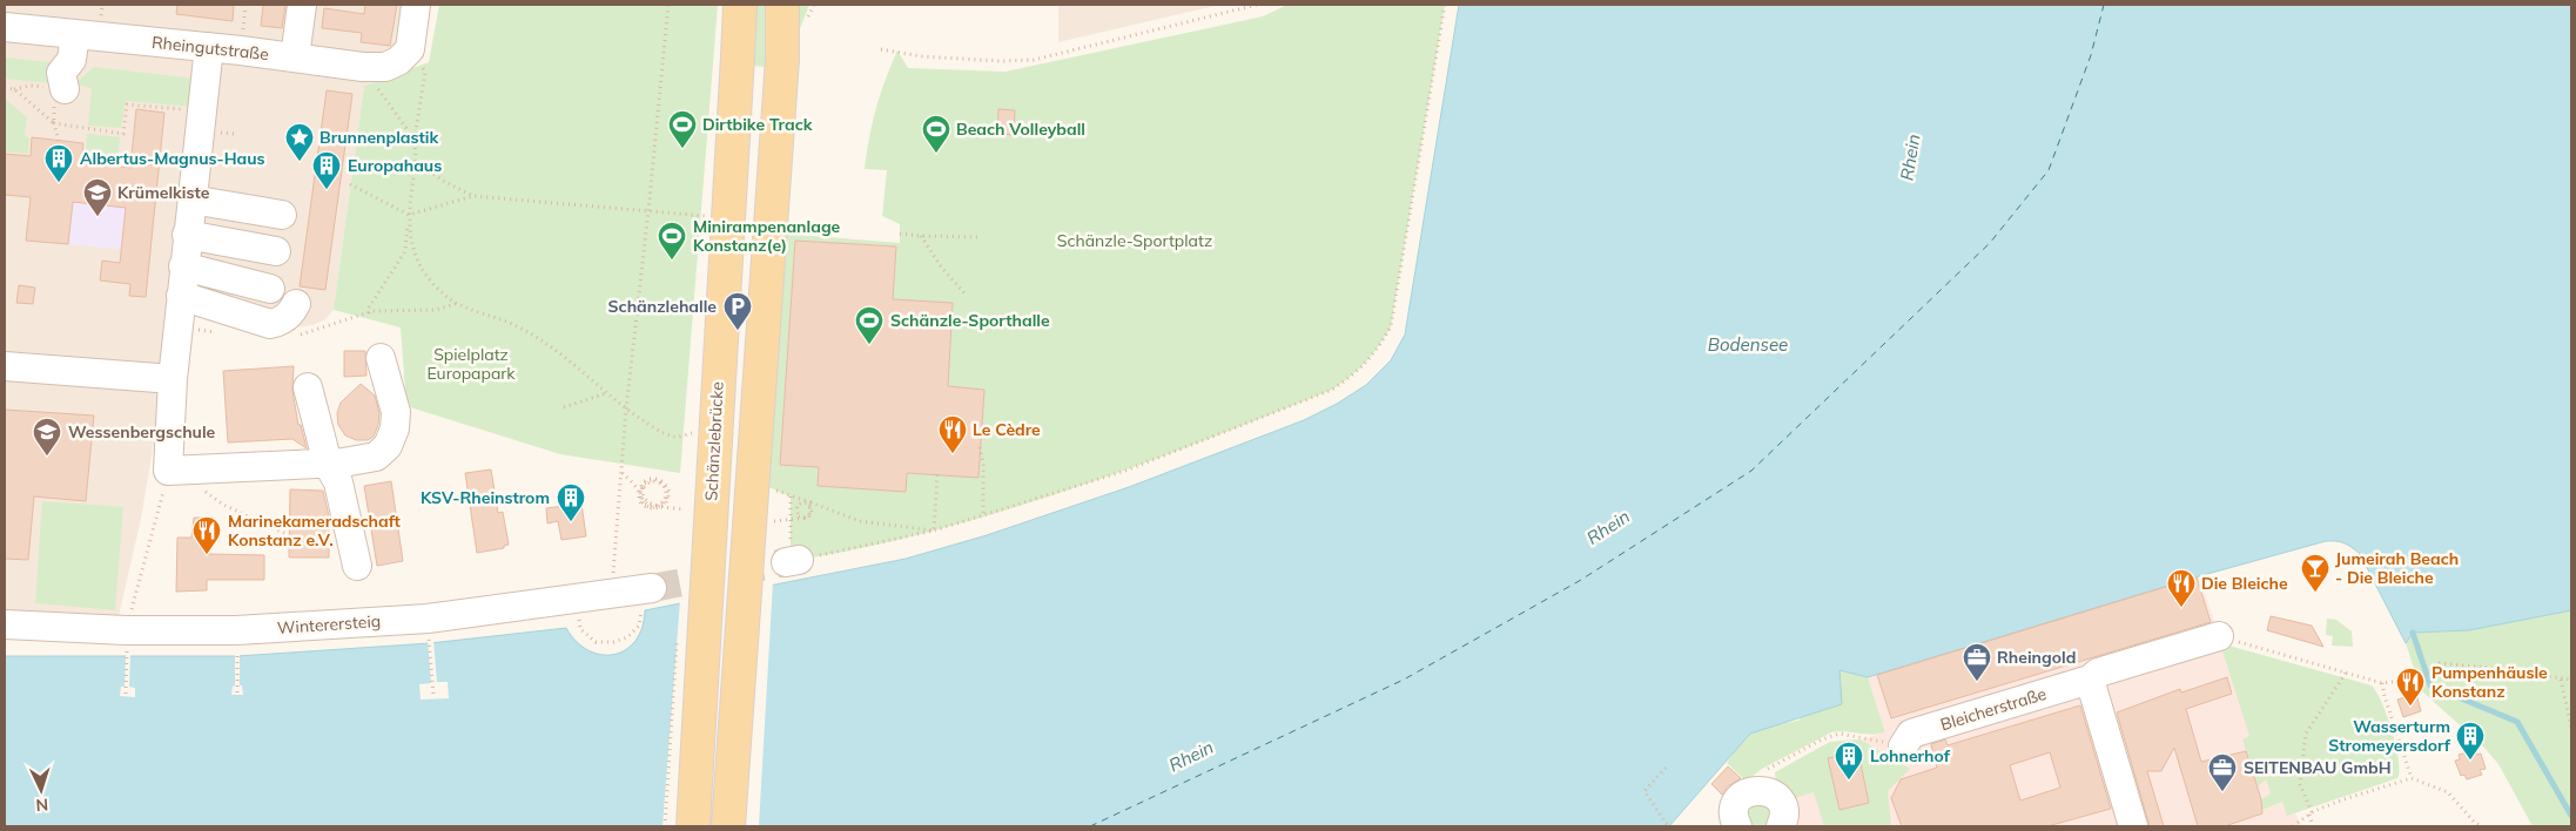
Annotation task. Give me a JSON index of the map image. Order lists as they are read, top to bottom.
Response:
{
  "streets": {
    "main road": ["Schänzlebrücke"],
    "street": ["Rheingutstraße", "Winterersteig", "Bleicherstraße"]
  },
  "water": ["Rhein", "Bodensee"],
  "parks": ["Schänzle-Sportplatz", "Spielplatz Europapark"],
  "places": {
    "sports": [
      "Dirtbike Track",
      "Beach Volleyball",
      "Minirampenanlage Konstanz(e)",
      "Schänzle-Sporthalle"
    ],
    "place": ["Brunnenplastik"],
    "building": [
      "Albertus-Magnus-Haus",
      "Europahaus",
      "KSV-Rheinstrom",
      "Wasserturm Stromeyersdorf",
      "Lohnerhof"
    ],
    "school or university": ["Krümelkiste", "Wessenbergschule"],
    "parking": ["Schänzlehalle"],
    "restaurant": [
      "Le Cèdre",
      "Marinekameradschaft Konstanz e.V.",
      "Die Bleiche",
      "Pumpenhäusle Konstanz"
    ],
    "bar": ["Jumeirah Beach - Die Bleiche"],
    "office": ["Rheingold", "SEITENBAU GmbH"]
  },
  "north": "bottom"
}
